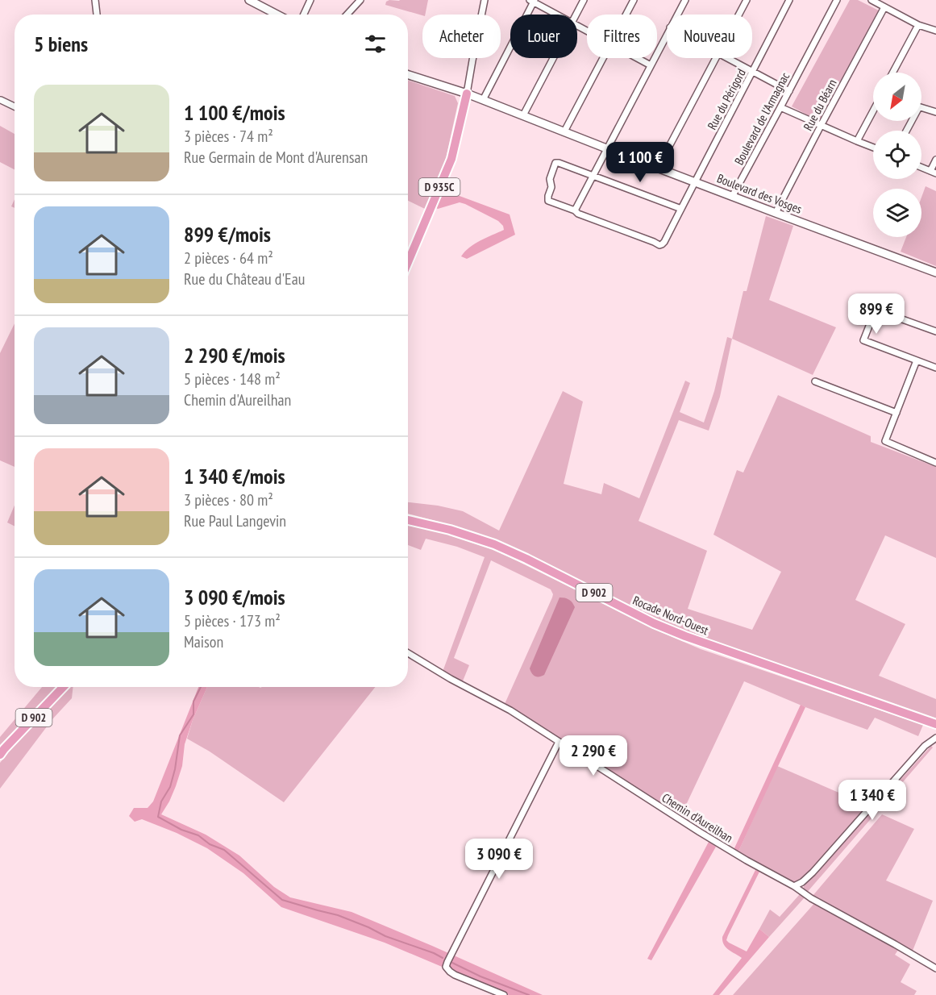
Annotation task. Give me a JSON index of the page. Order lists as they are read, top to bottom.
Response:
{
  "streets": {
    "main road": [
      "D 935C",
      "Boulevard des Vosges",
      "D 902",
      "Rocade Nord-Ouest"
    ],
    "street": [
      "Rue du Périgord",
      "Rue du Béarn",
      "Boulevard de l'Armagnac",
      "Chemin d'Aureilhan"
    ]
  },
  "crossings": [
    ["Rue du Périgord", "Boulevard des Vosges"],
    ["Rue du Béarn", "Boulevard des Vosges"],
    ["Boulevard de l'Armagnac", "Boulevard des Vosges"],
    ["D 935C", "Boulevard des Vosges"]
  ],
  "north": "bottom left",
  "page": {
    "chip": [
      "Acheter",
      "Louer",
      "Filtres",
      "Nouveau"
    ],
    "heading": "5 biens",
    "list": [
      {
        "name": "1 100 €/mois",
        "note": "3 pièces · 74 m² · Rue Germain de Mont d'Aurensan"
      },
      {
        "name": "899 €/mois",
        "note": "2 pièces · 64 m² · Rue du Château d'Eau"
      },
      {
        "name": "2 290 €/mois",
        "note": "5 pièces · 148 m² · Chemin d'Aureilhan"
      },
      {
        "name": "1 340 €/mois",
        "note": "3 pièces · 80 m² · Rue Paul Langevin"
      },
      {
        "name": "3 090 €/mois",
        "note": "5 pièces · 173 m² · Maison"
      }
    ],
    "price": [
      "1 100 €",
      "899 €",
      "2 290 €",
      "1 340 €",
      "3 090 €"
    ]
  }
}
